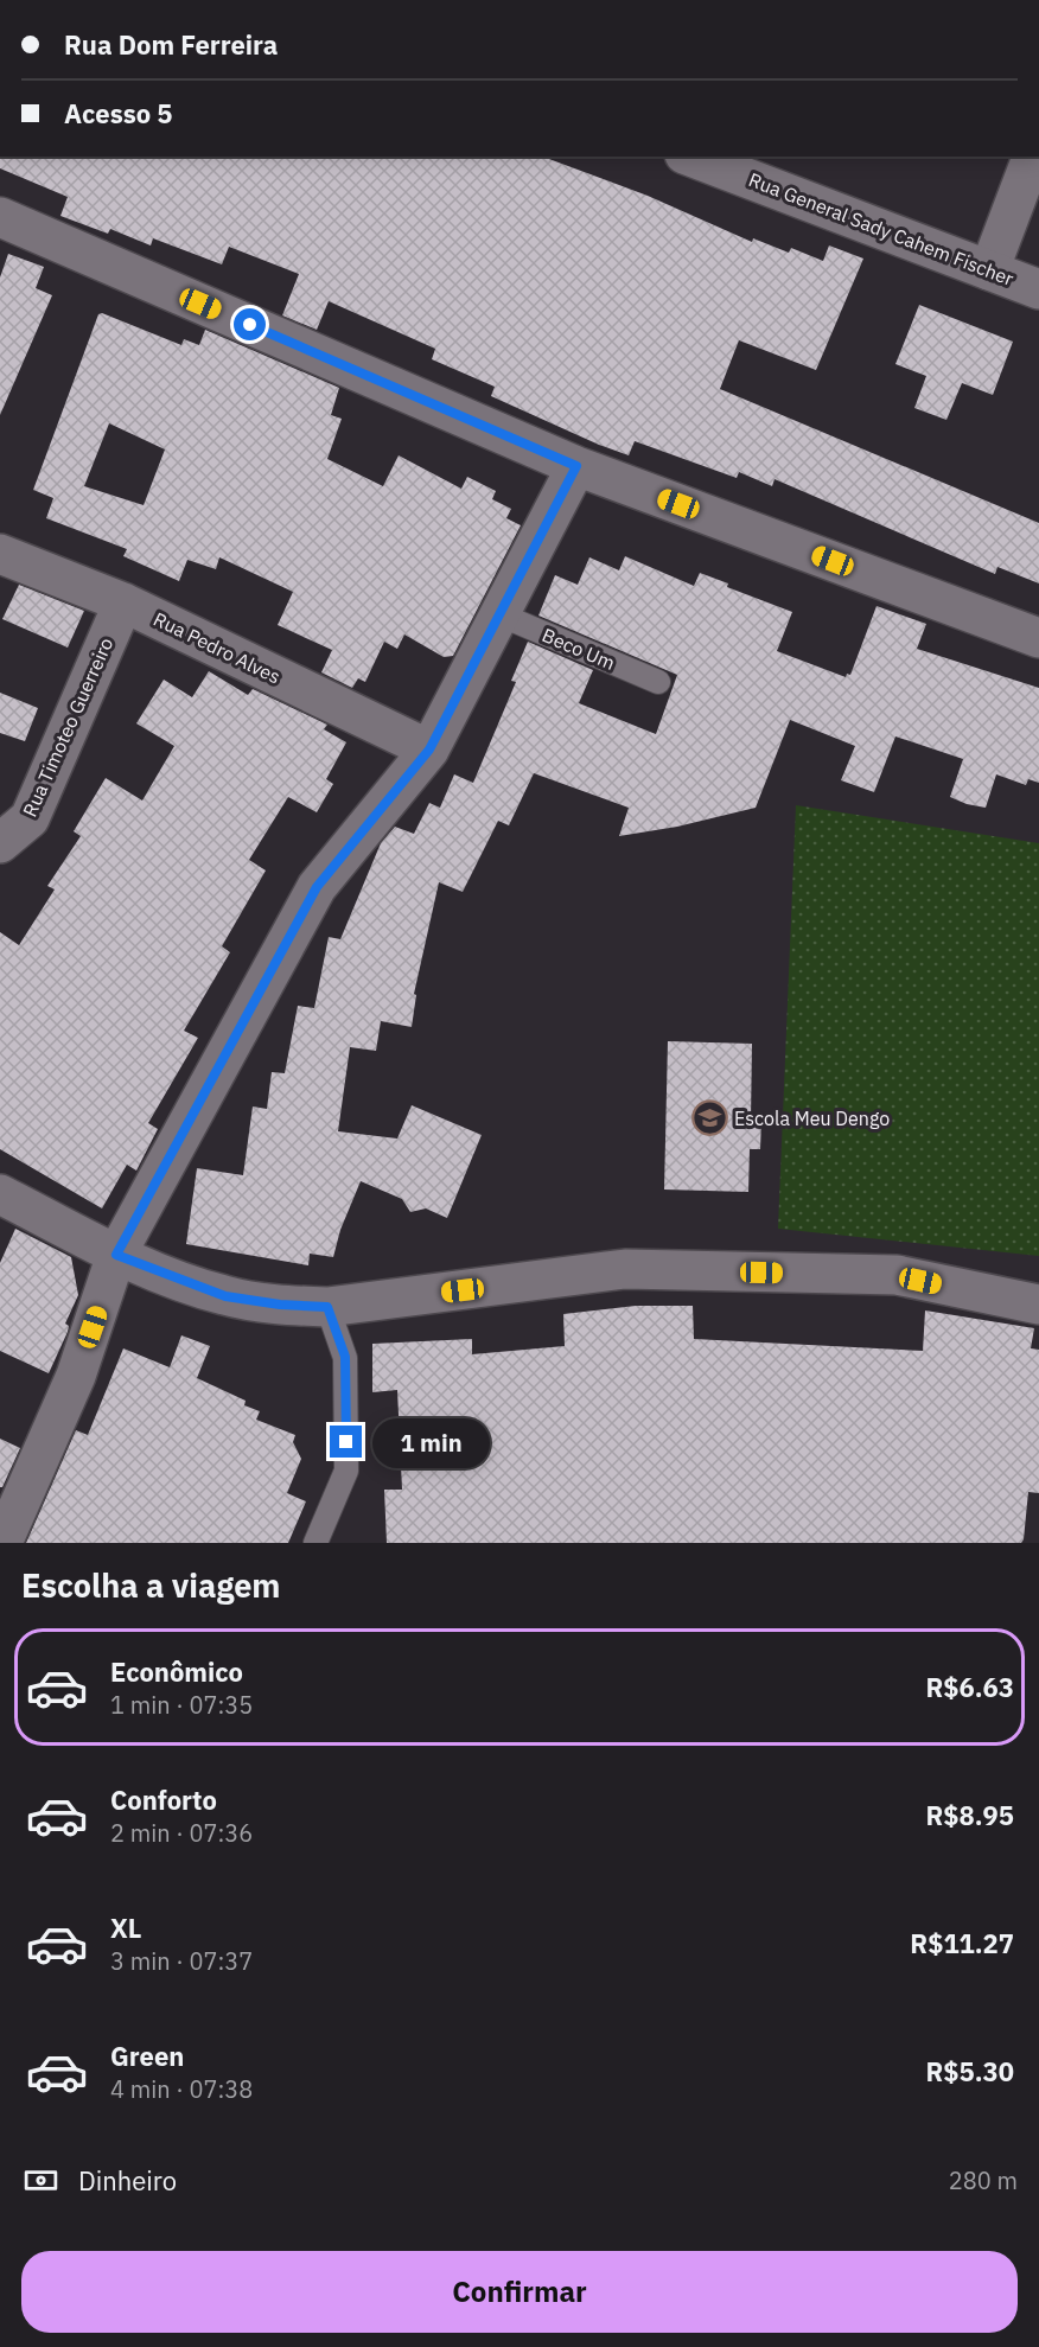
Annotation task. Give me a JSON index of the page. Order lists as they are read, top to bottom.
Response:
{
  "streets": {
    "street": ["Rua General Sady Cahem Fischer", "Rua Pedro Alves", "Rua Timoteo Guerreiro"],
    "lane": ["Beco Um"]
  },
  "crossings": [
    ["Rua Pedro Alves", "Rua Timoteo Guerreiro"]
  ],
  "places": {
    "school or university": ["Escola Meu Dengo"]
  },
  "page": {
    "banner": ["Rua Dom Ferreira", "Acesso 5"],
    "bubble": "1 min",
    "heading": "Escolha a viagem",
    "list": [
      {
        "name": "Econômico",
        "note": "1 min · 07:35",
        "value": "R$6.63"
      },
      {
        "name": "Conforto",
        "note": "2 min · 07:36",
        "value": "R$8.95"
      },
      {
        "name": "XL",
        "note": "3 min · 07:37",
        "value": "R$11.27"
      },
      {
        "name": "Green",
        "note": "4 min · 07:38",
        "value": "R$5.30"
      }
    ],
    "pay": ["Dinheiro", "280 m"],
    "buttons": "Confirmar"
  }
}
